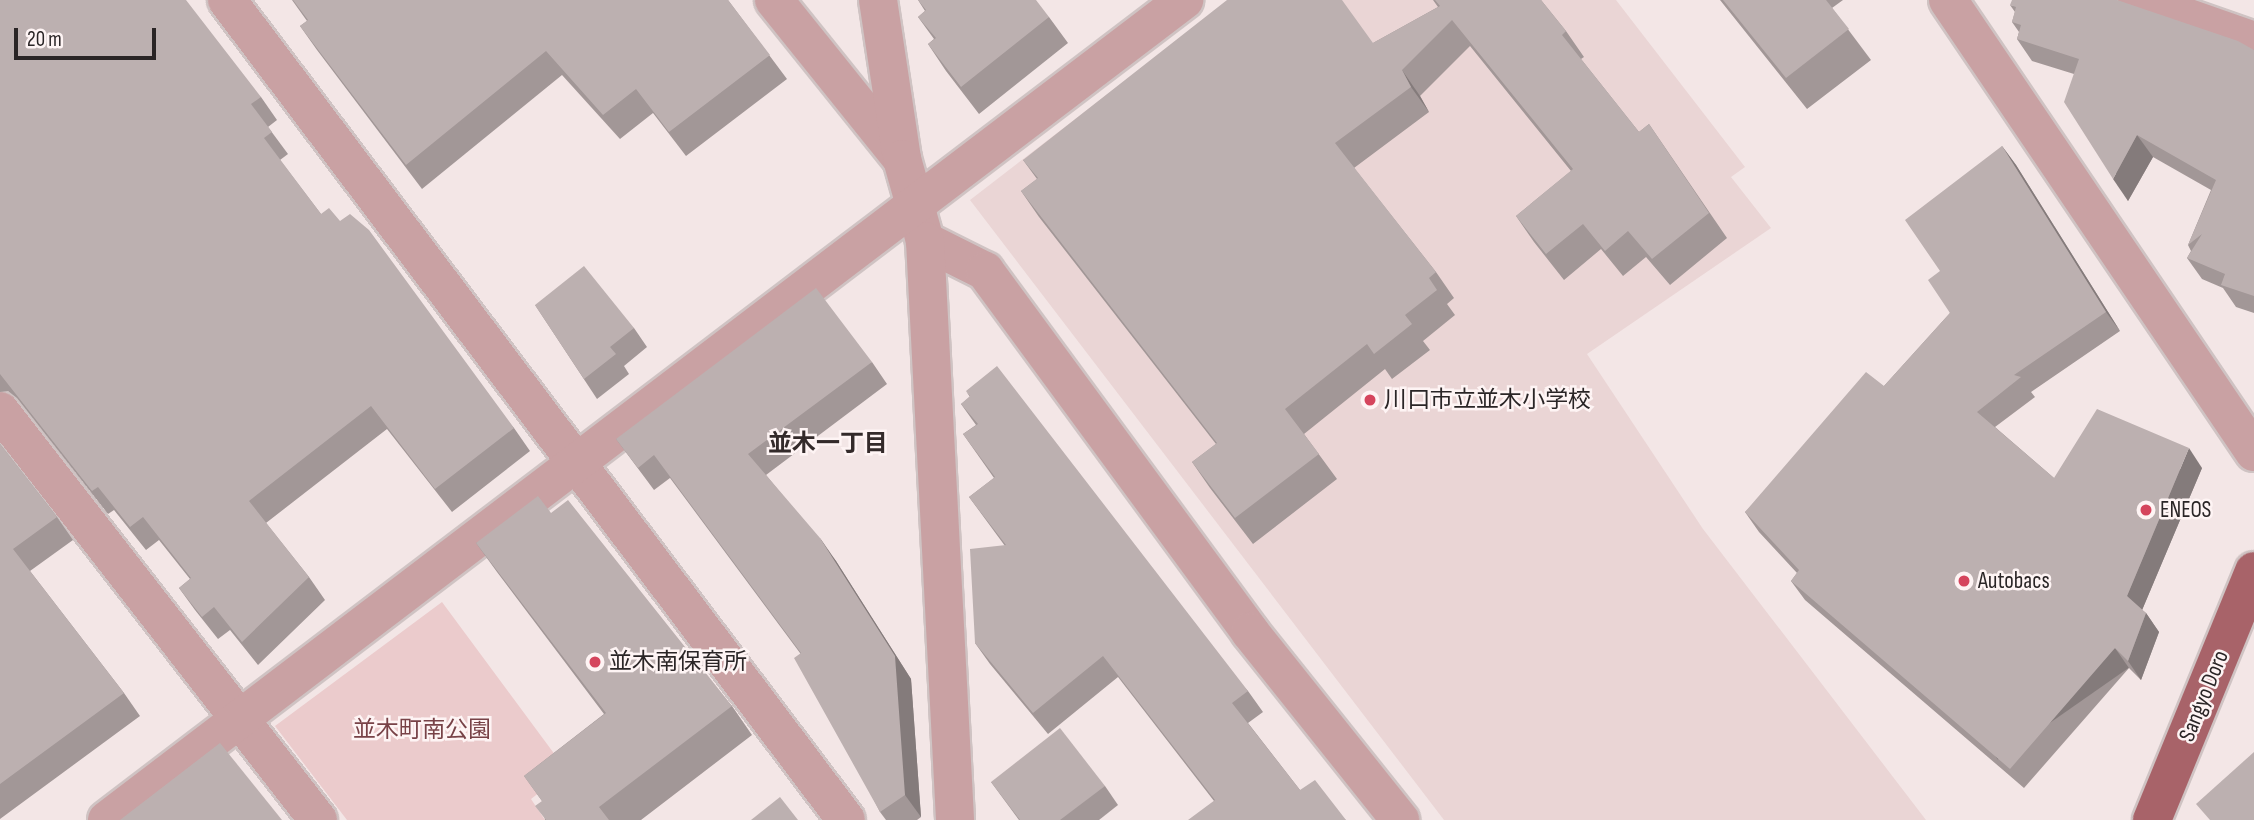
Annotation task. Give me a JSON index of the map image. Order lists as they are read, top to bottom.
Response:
{
  "streets": {
    "main road": ["Sangyo Doro"]
  },
  "districts": ["並木一丁目"],
  "parks": ["並木町南公園"],
  "places": [
    "川口市立並木小学校",
    "ENEOS",
    "Autobacs",
    "並木南保育所"
  ],
  "scale_bar": "20 m"
}
